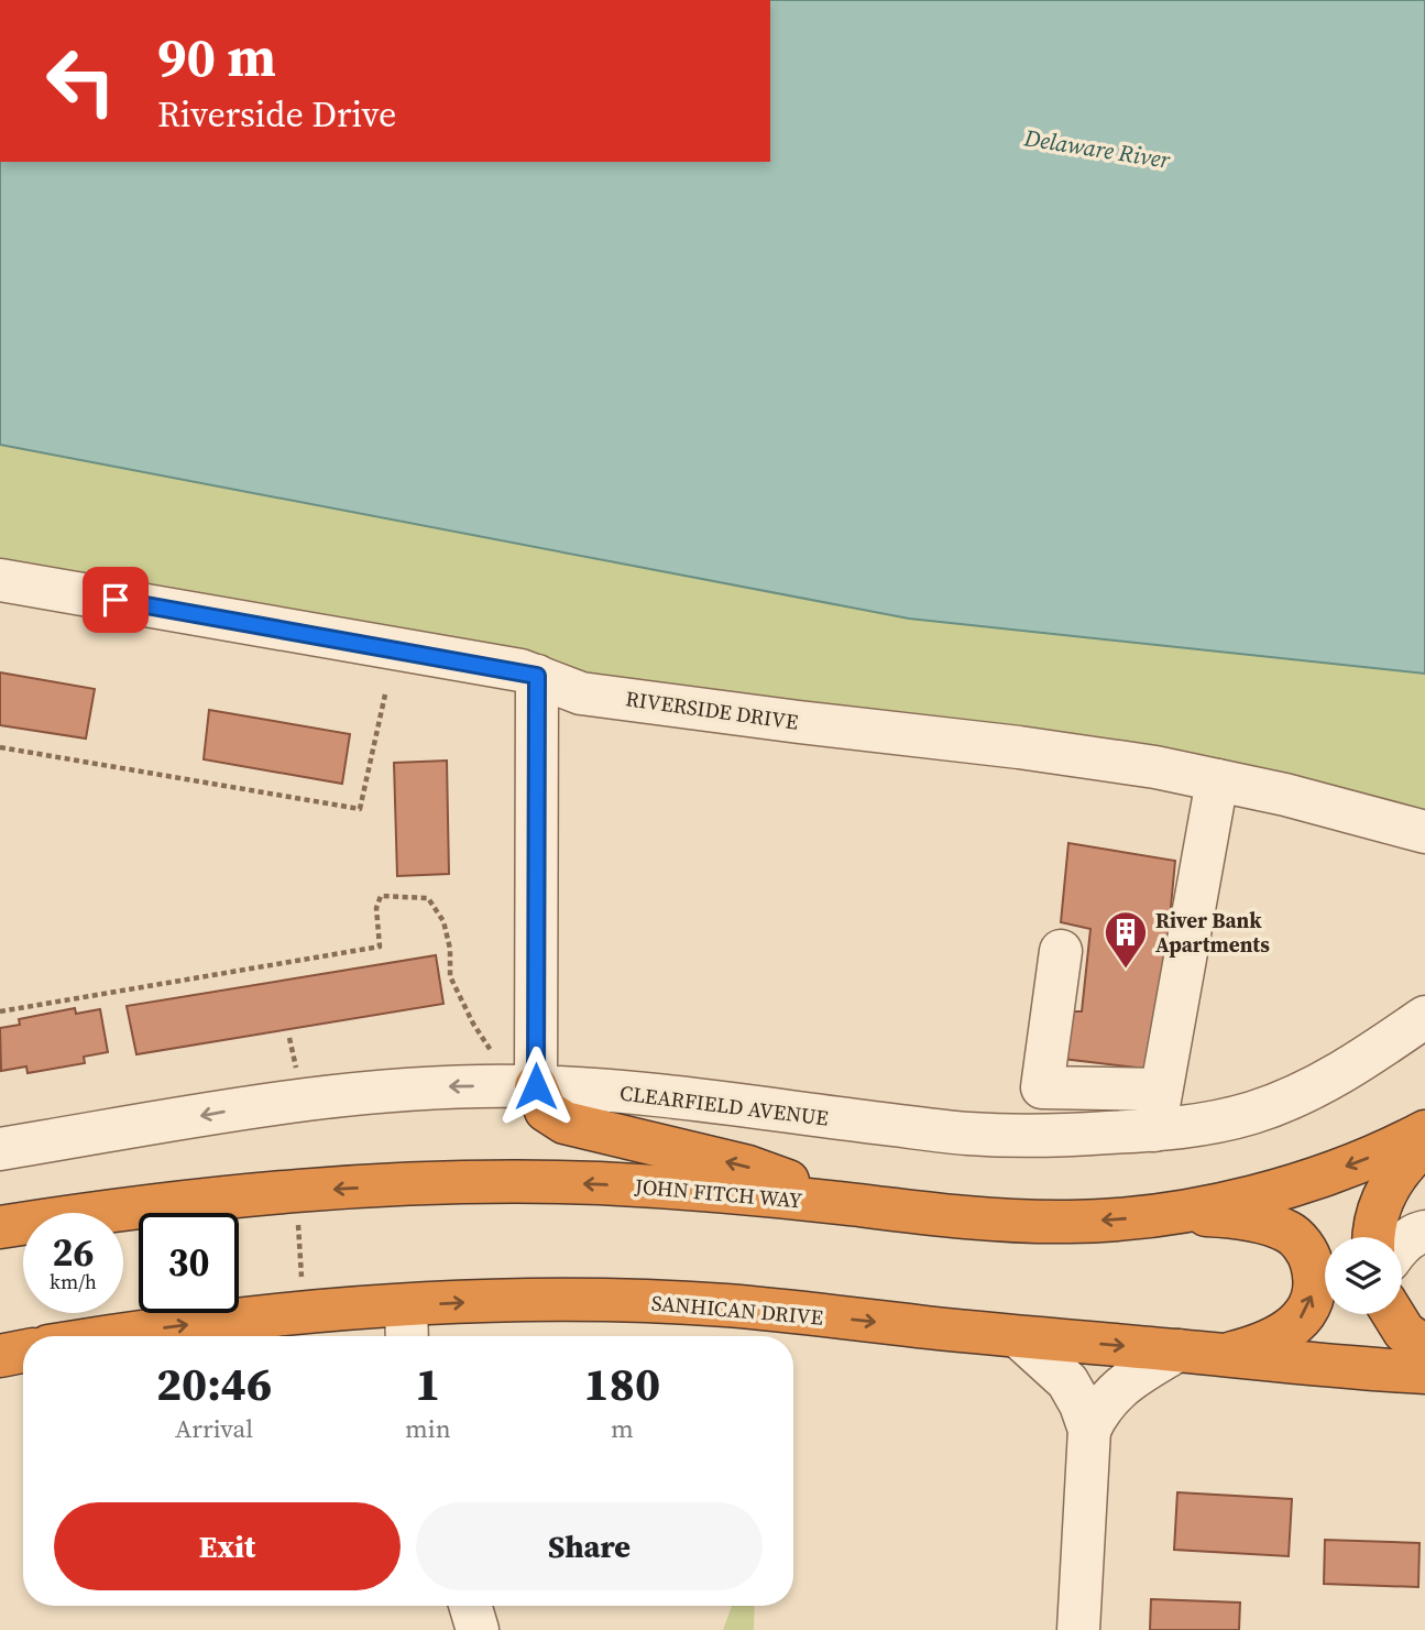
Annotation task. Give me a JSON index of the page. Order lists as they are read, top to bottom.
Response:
{
  "streets": {
    "highway": ["JOHN FITCH WAY", "SANHICAN DRIVE"],
    "street": ["RIVERSIDE DRIVE", "CLEARFIELD AVENUE"]
  },
  "one_way": ["CLEARFIELD AVENUE", "JOHN FITCH WAY"],
  "water": ["Delaware River"],
  "places": {
    "building": ["River Bank Apartments"]
  },
  "page": {
    "turn": ["90 m", "Riverside Drive"],
    "speed": "26 km/h",
    "limit": "30",
    "eta": [
      "20:46",
      "Arrival",
      "1",
      "min",
      "180",
      "m"
    ],
    "buttons": ["Exit", "Share"]
  }
}
